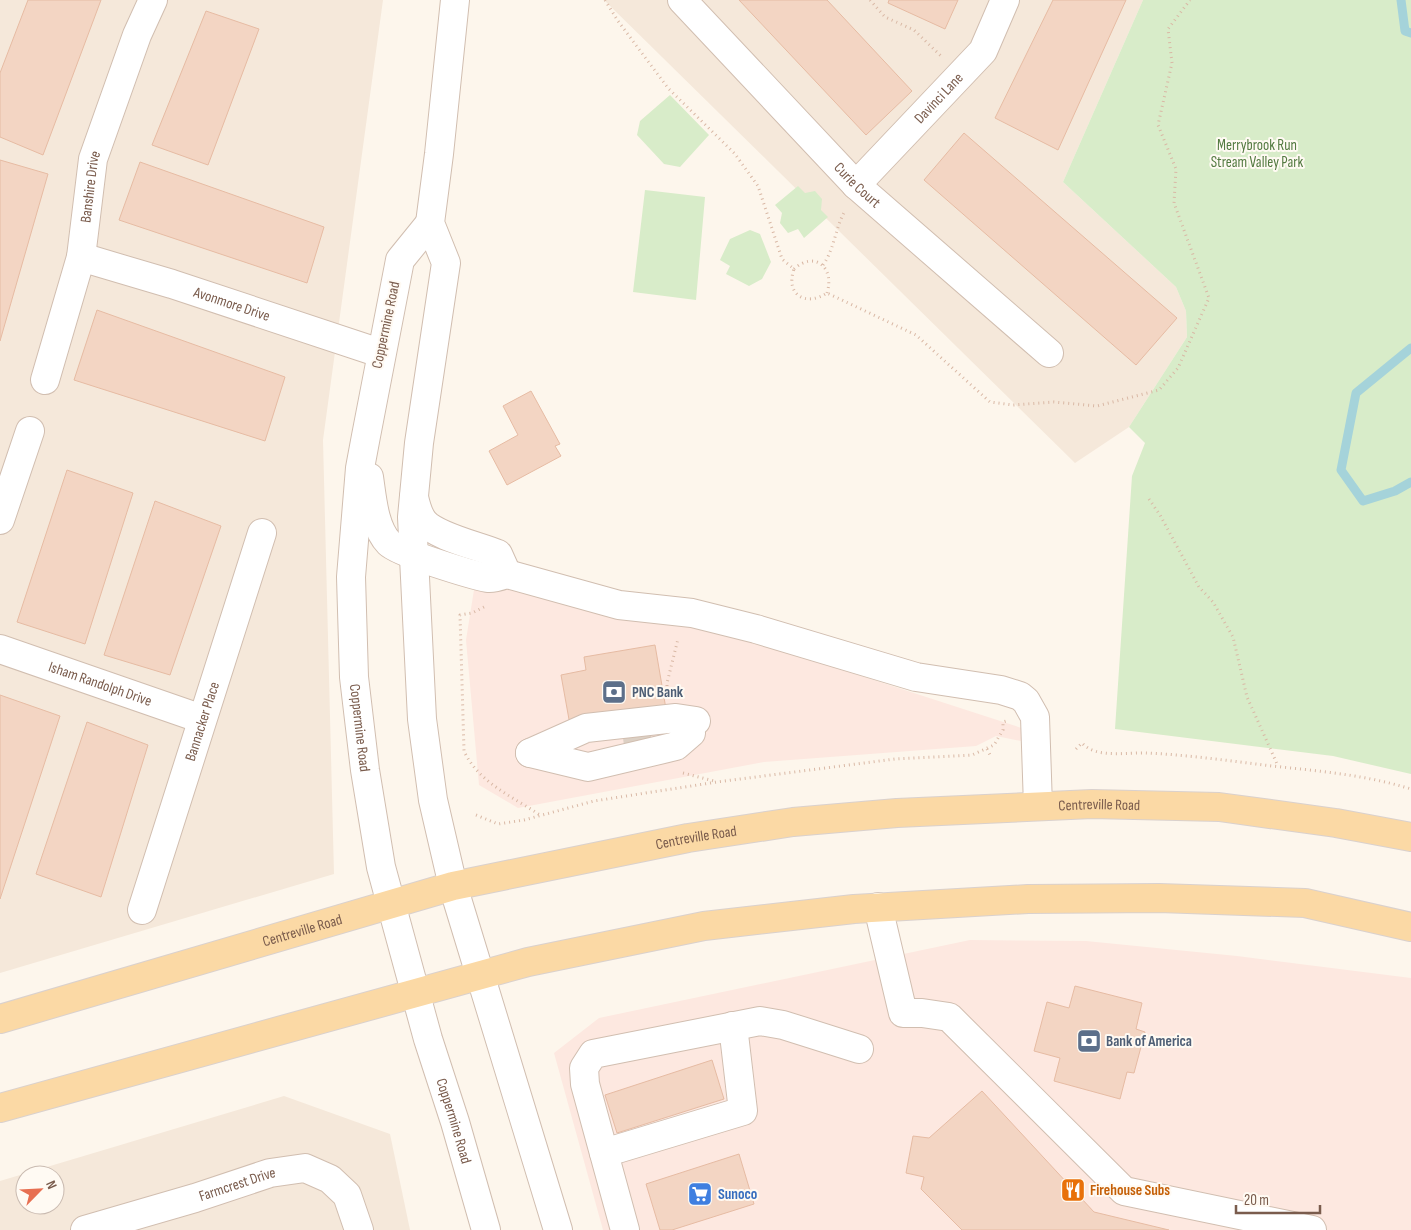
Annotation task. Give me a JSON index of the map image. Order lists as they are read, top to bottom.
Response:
{
  "streets": {
    "main road": ["Centreville Road"],
    "street": [
      "Davinci Lane",
      "Curie Court",
      "Banshire Drive",
      "Avonmore Drive",
      "Coppermine Road",
      "Isham Randolph Drive",
      "Bannacker Place",
      "Farmcrest Drive"
    ]
  },
  "crossings": [
    ["Davinci Lane", "Curie Court"],
    ["Banshire Drive", "Avonmore Drive"],
    ["Avonmore Drive", "Coppermine Road"],
    ["Coppermine Road", "Centreville Road"],
    ["Isham Randolph Drive", "Bannacker Place"]
  ],
  "parks": ["Merrybrook Run Stream Valley Park"],
  "places": {
    "bank": ["PNC Bank", "Bank of America"],
    "restaurant": ["Firehouse Subs"],
    "supermarket": ["Sunoco"]
  },
  "scale_bar": "20 m",
  "north": "top right"
}
